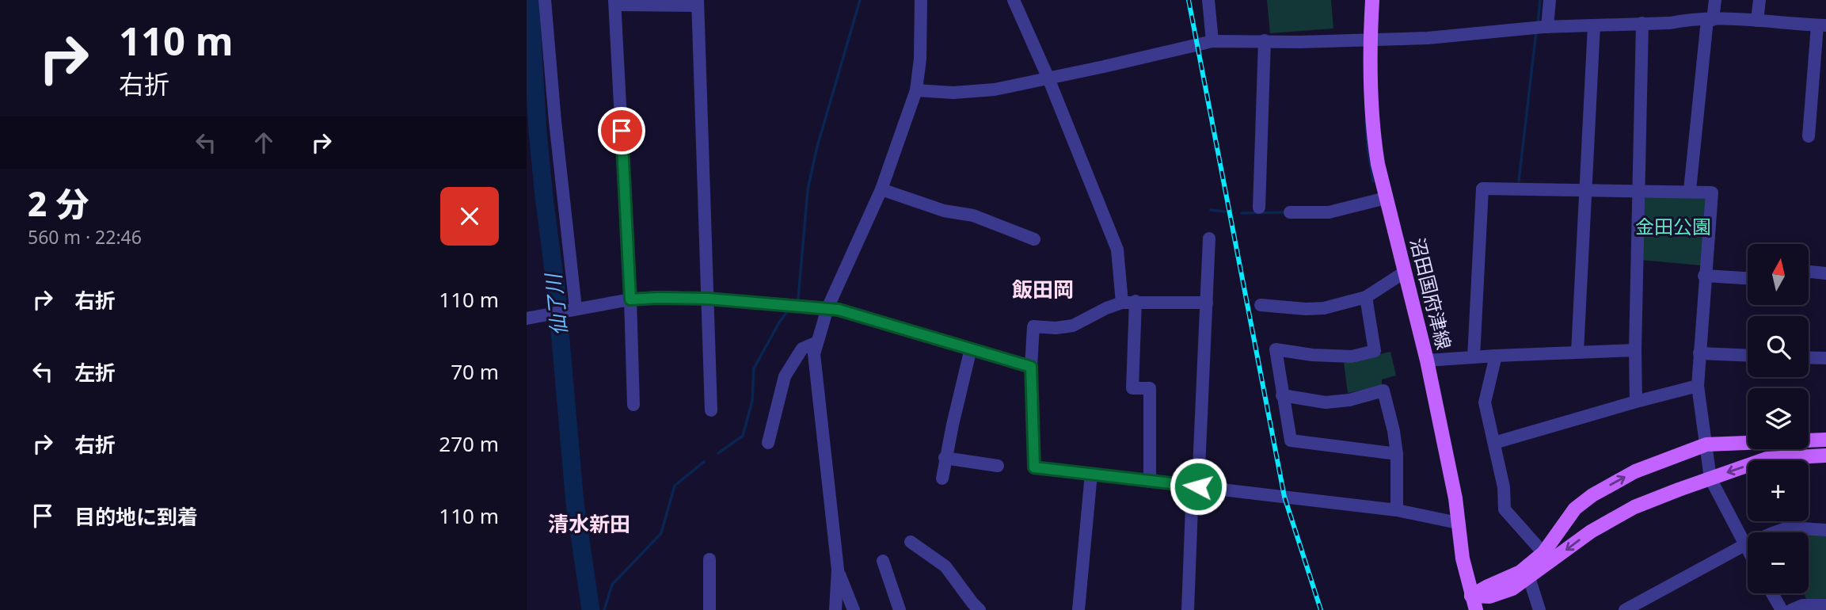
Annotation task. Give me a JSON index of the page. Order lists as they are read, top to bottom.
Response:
{
  "streets": {
    "main road": ["沼田国府津線"]
  },
  "districts": ["飯田岡", "清水新田"],
  "water": ["仙了川"],
  "parks": ["金田公園"],
  "north": "top",
  "page": {
    "turn": ["110 m", "右折"],
    "heading": ["2 分", "560 m · 22:46"],
    "map_buttons": ["+", "−"],
    "list": [
      {
        "name": "右折",
        "value": "110 m"
      },
      {
        "name": "左折",
        "value": "70 m"
      },
      {
        "name": "右折",
        "value": "270 m"
      },
      {
        "name": "目的地に到着",
        "value": "110 m"
      }
    ]
  }
}
